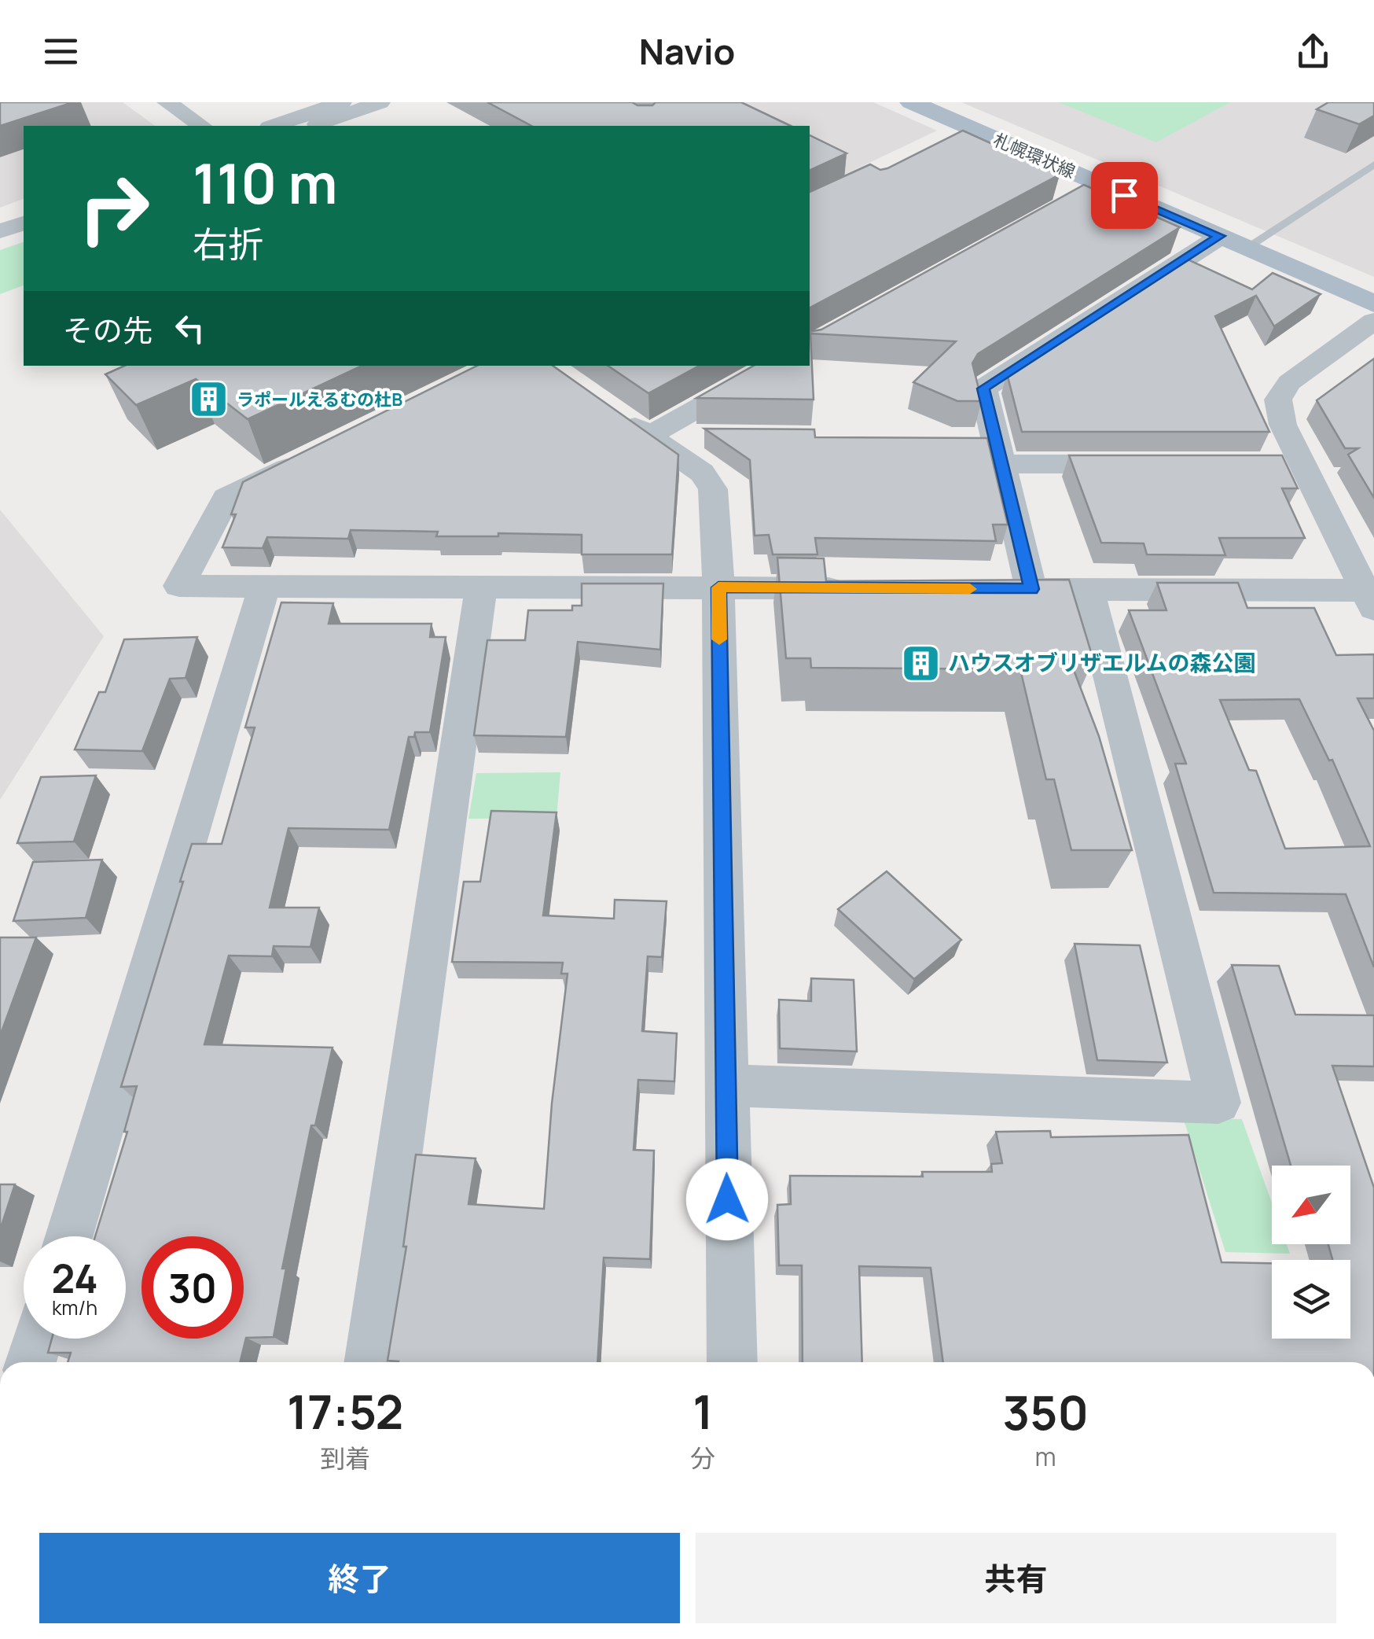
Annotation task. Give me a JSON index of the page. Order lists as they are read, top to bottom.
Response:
{
  "streets": {
    "main road": ["札幌環状線"]
  },
  "places": {
    "building": ["ラポールえるむの杜B", "ハウスオブリザエルムの森公園"]
  },
  "north": "bottom left",
  "page": {
    "header": "Navio",
    "turn": ["110 m", "右折"],
    "then": "その先",
    "speed": "24 km/h",
    "limit": "30",
    "eta": [
      "17:52",
      "到着",
      "1",
      "分",
      "350",
      "m"
    ],
    "buttons": ["終了", "共有"]
  }
}
